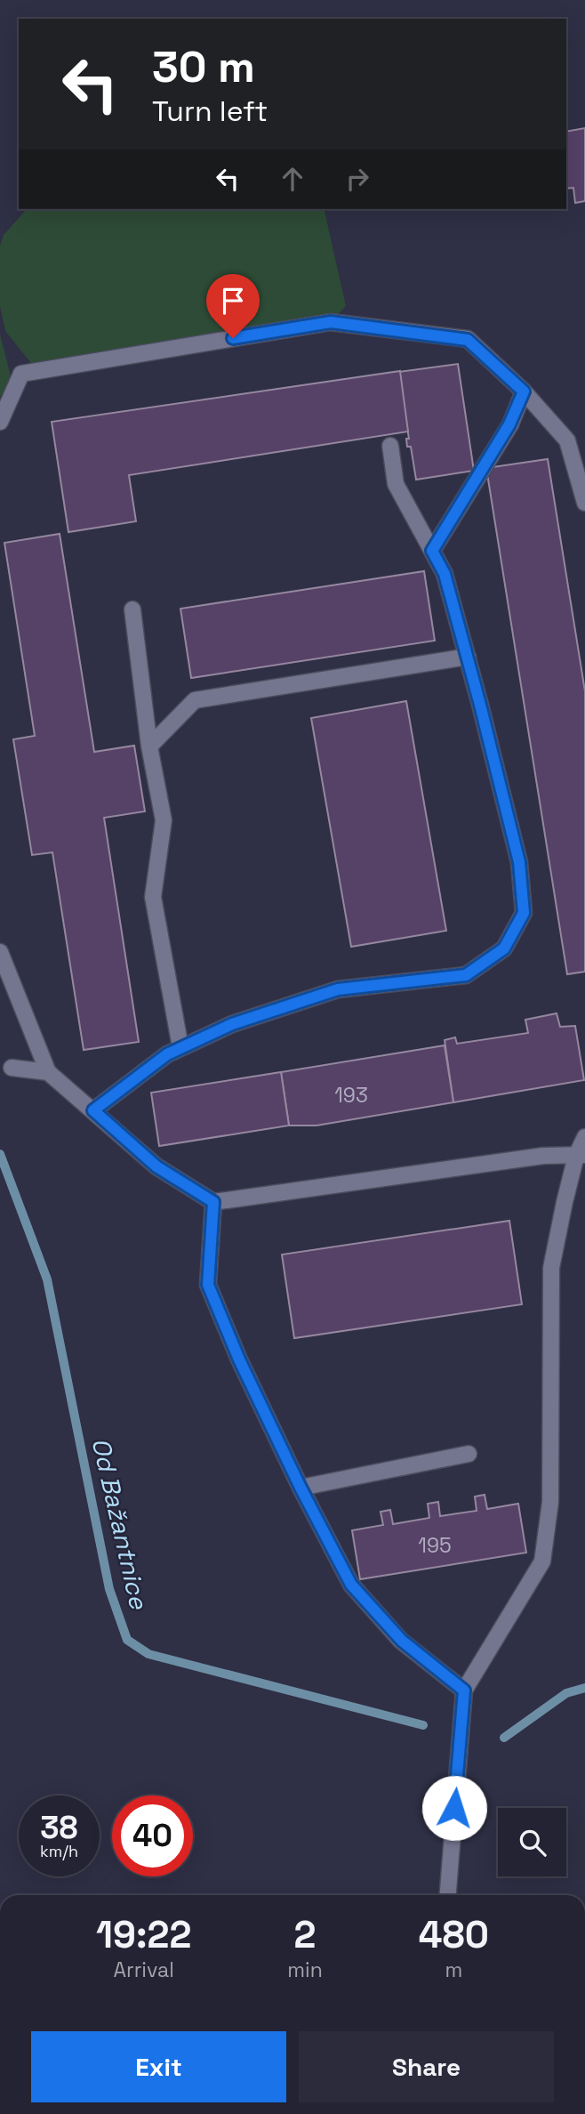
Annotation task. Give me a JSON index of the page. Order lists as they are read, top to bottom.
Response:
{
  "water": ["Od Bažantnice"],
  "house_numbers": ["193", "195"],
  "page": {
    "turn": ["30 m", "Turn left"],
    "speed": "38 km/h",
    "limit": "40",
    "eta": [
      "19:22",
      "Arrival",
      "2",
      "min",
      "480",
      "m"
    ],
    "buttons": ["Exit", "Share"]
  }
}
